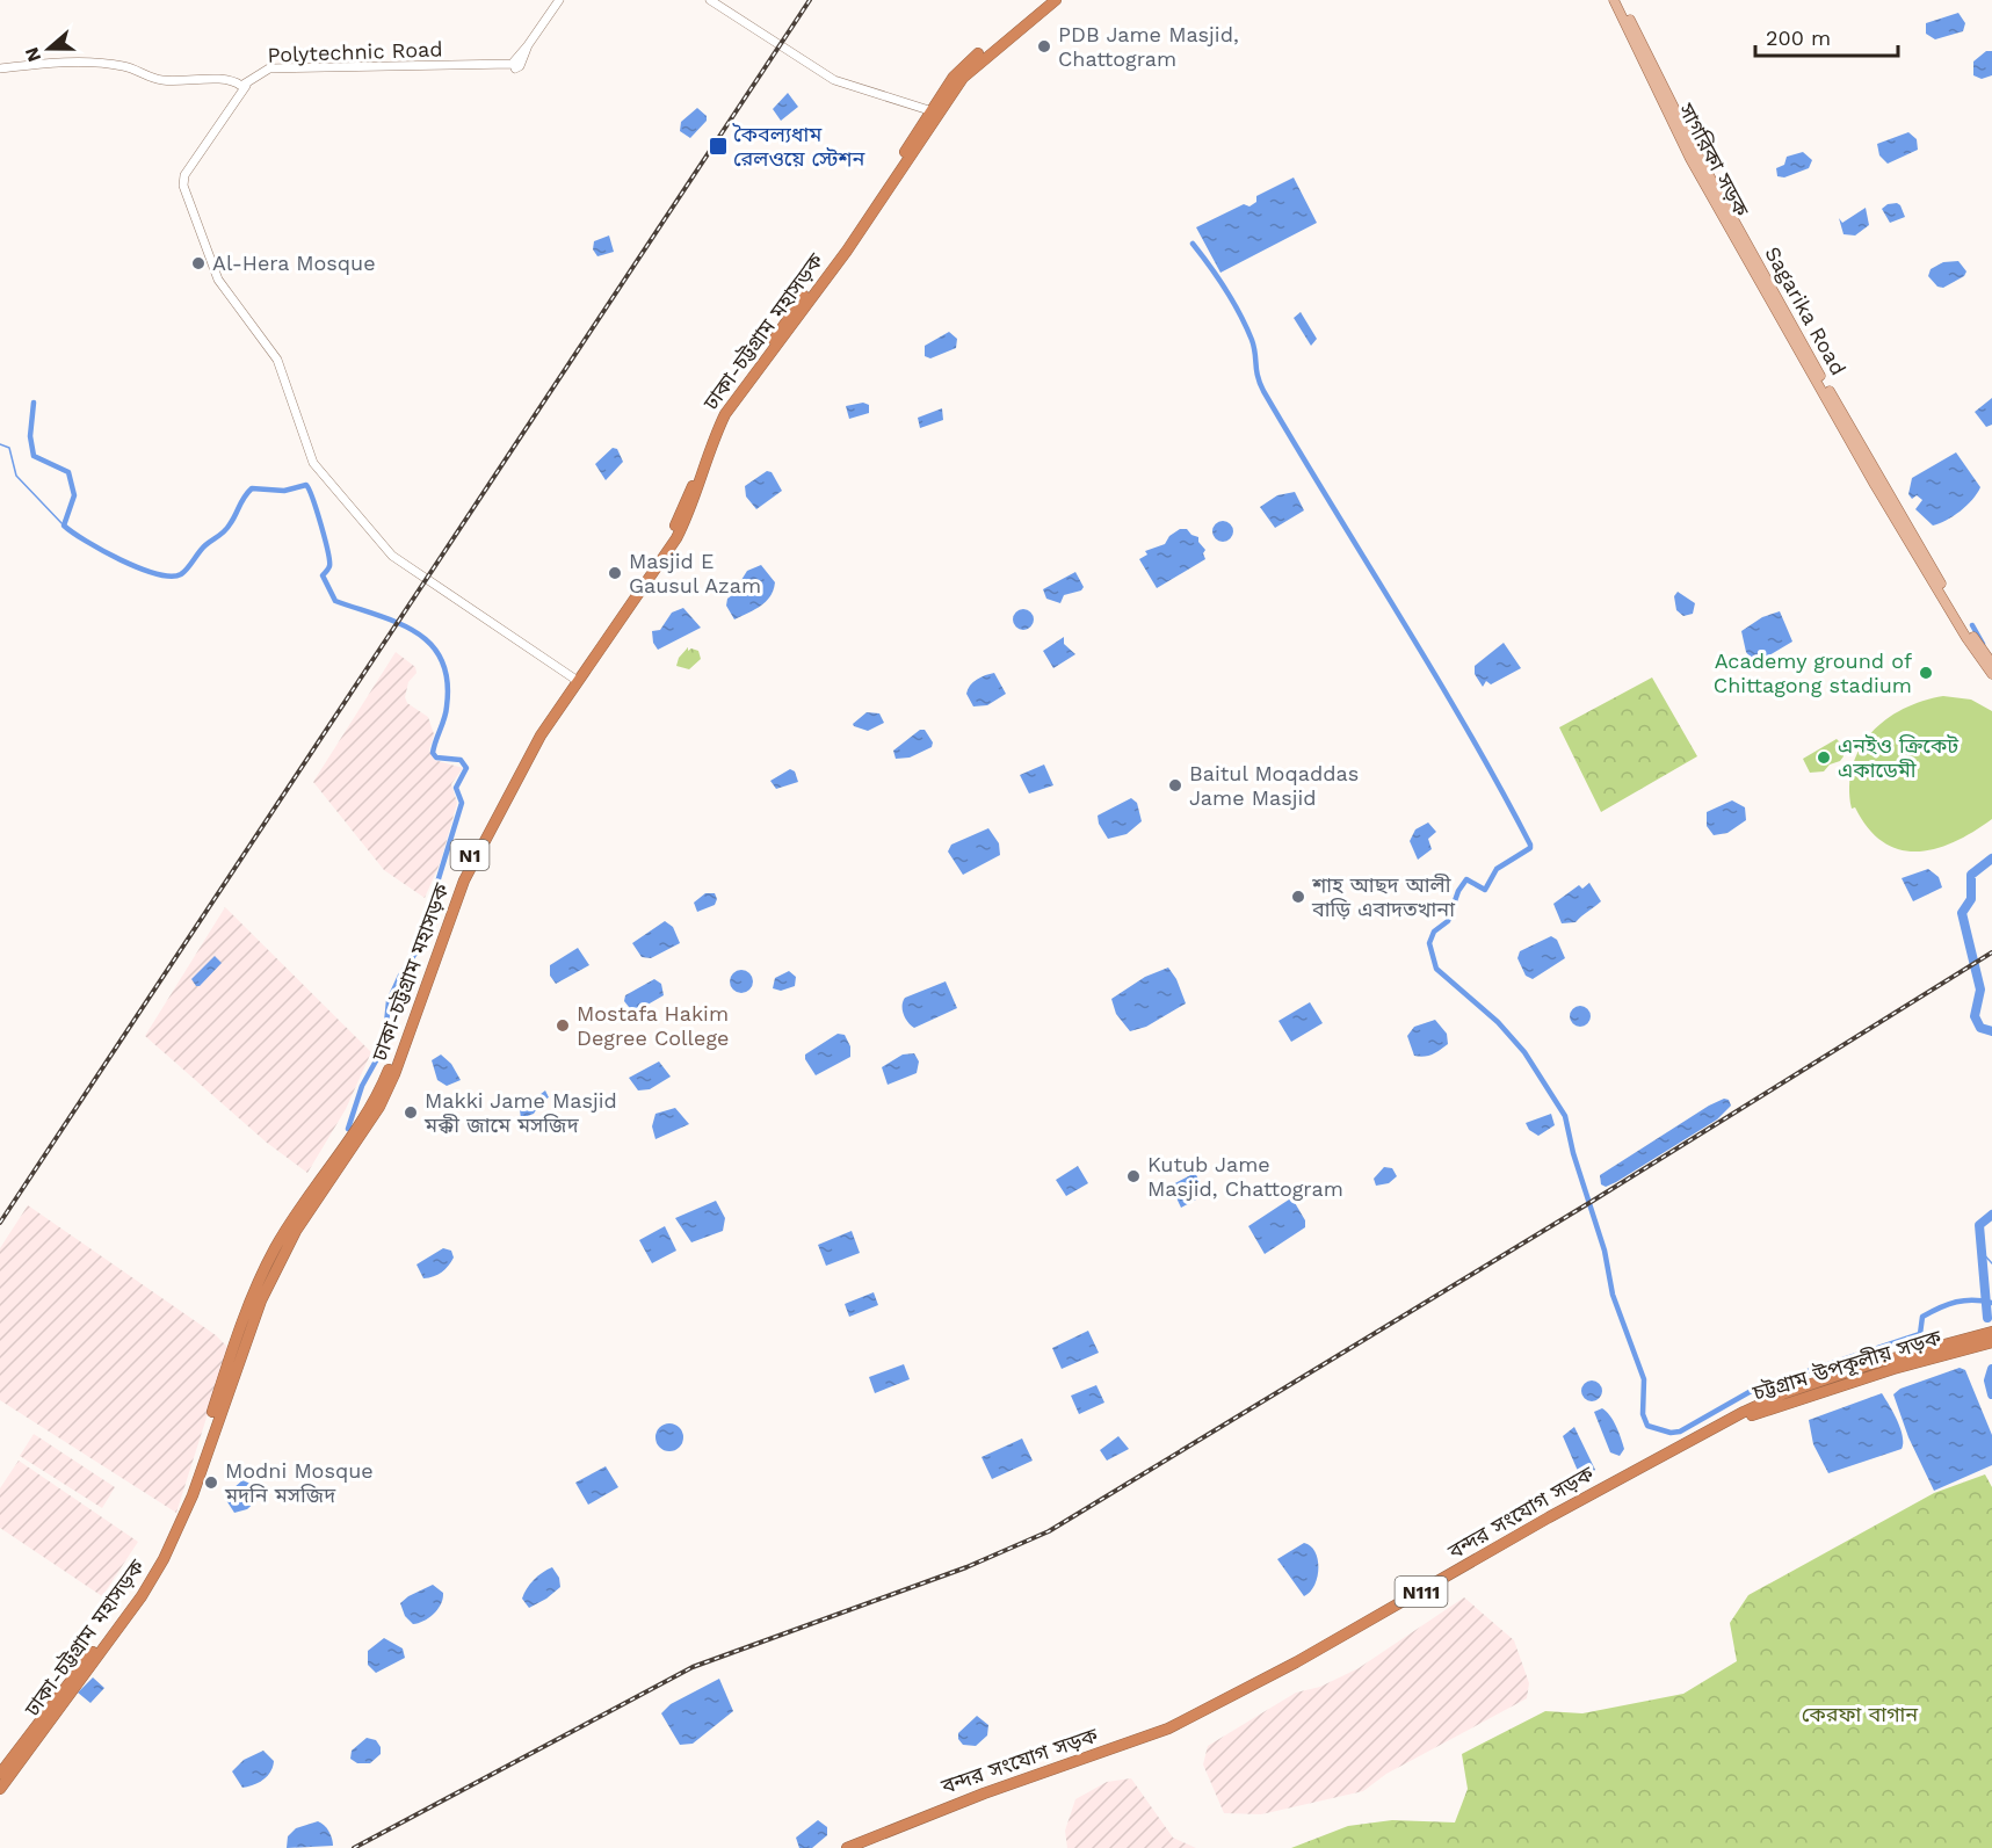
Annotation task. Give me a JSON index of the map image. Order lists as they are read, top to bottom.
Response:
{
  "streets": {
    "highway": [
      "ঢাকা-চট্টগ্রাম মহাসড়ক",
      "N1",
      "চট্টগ্রাম উপকূলীয় সড়ক",
      "বন্দর সংযোগ সড়ক",
      "N111"
    ],
    "main road": ["সাগরিকা সড়ক", "Sagarika Road"],
    "street": ["Polytechnic Road"]
  },
  "crossings": [
    ["সাগরিকা সড়ক", "Sagarika Road"],
    ["চট্টগ্রাম উপকূলীয় সড়ক", "বন্দর সংযোগ সড়ক"]
  ],
  "parks": ["কেরফা বাগান"],
  "places": {
    "other": [
      "PDB Jame Masjid, Chattogram",
      "Al-Hera Mosque",
      "Masjid E Gausul Azam",
      "Academy ground of Chittagong stadium",
      "এনইও ক্রিকেট একাডেমী",
      "Baitul Moqaddas Jame Masjid",
      "শাহ আছদ আলী বাড়ি এবাদতখানা",
      "Mostafa Hakim Degree College",
      "Makki Jame Masjid মক্কী জামে মসজিদ",
      "Kutub Jame Masjid, Chattogram",
      "Modni Mosque মদনি মসজিদ"
    ],
    "transit": ["কৈবল্যধাম রেলওয়ে স্টেশন"]
  },
  "scale_bar": "200 m",
  "north": "left"
}
